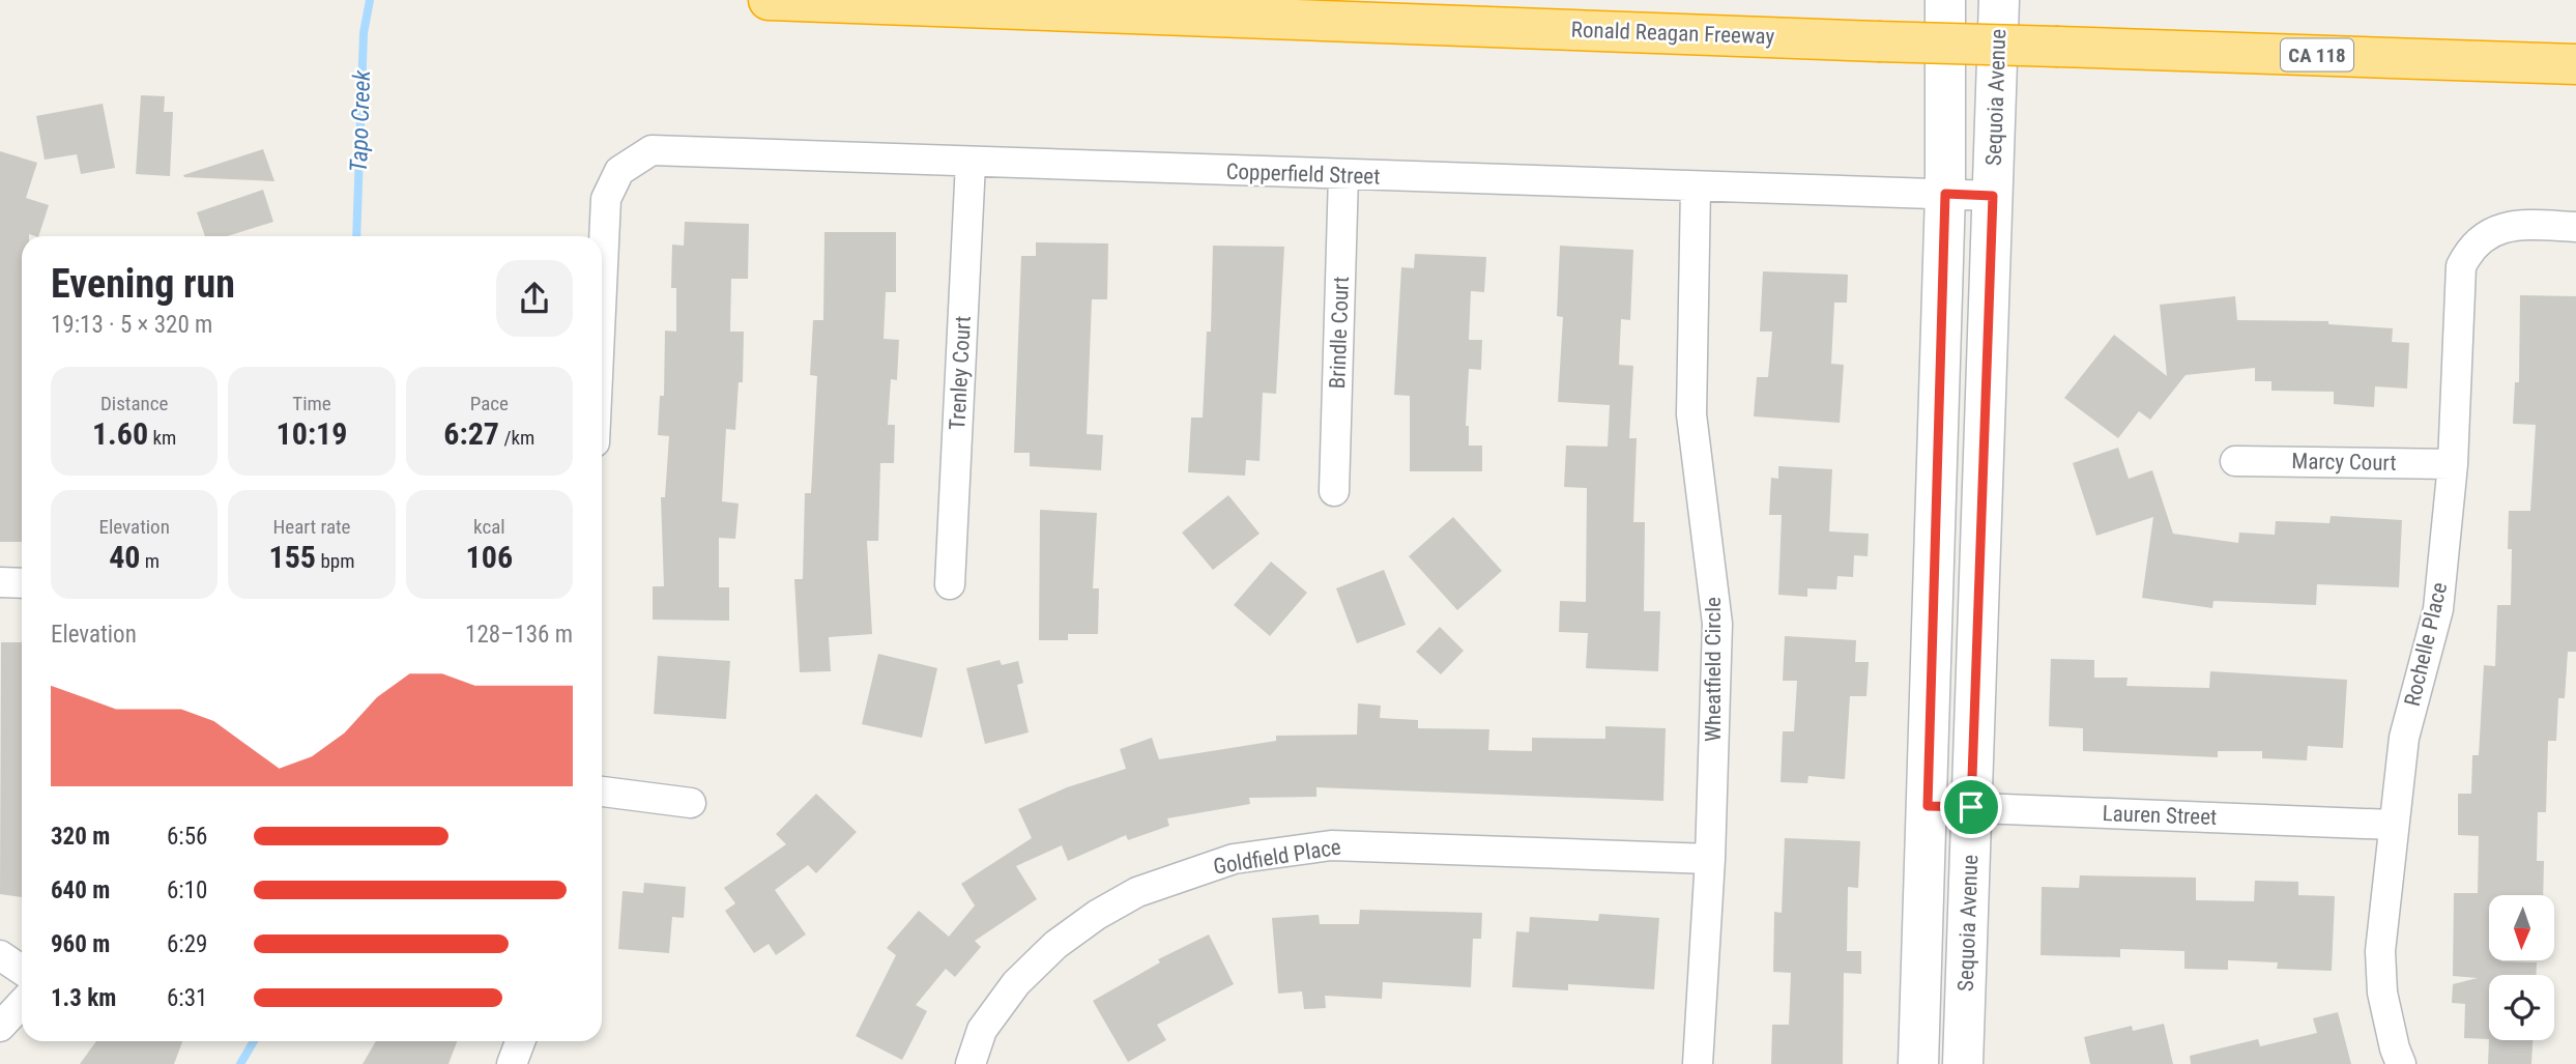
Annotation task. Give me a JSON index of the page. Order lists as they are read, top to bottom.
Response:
{
  "streets": {
    "highway": ["Ronald Reagan Freeway", "CA 118"],
    "main road": ["Sequoia Avenue"],
    "street": [
      "Copperfield Street",
      "Brindle Court",
      "Trenley Court",
      "Marcy Court",
      "Rochelle Place",
      "Wheatfield Circle",
      "Lauren Street",
      "Goldfield Place"
    ]
  },
  "crossings": [
    ["Sequoia Avenue", "Copperfield Street"],
    ["Sequoia Avenue", "Lauren Street"],
    ["Copperfield Street", "Brindle Court"],
    ["Copperfield Street", "Trenley Court"],
    ["Copperfield Street", "Wheatfield Circle"],
    ["Marcy Court", "Rochelle Place"],
    ["Rochelle Place", "Lauren Street"],
    ["Wheatfield Circle", "Goldfield Place"]
  ],
  "water": ["Tapo Creek"],
  "north": "bottom",
  "page": {
    "heading": ["Evening run", "19:13 · 5 × 320 m"],
    "stats": [
      ["Distance", "1.60 km"],
      ["Time", "10:19"],
      ["Pace", "6:27 /km"],
      ["Elevation", "40 m"],
      ["Heart rate", "155 bpm"],
      ["kcal", "106"]
    ],
    "chart": ["Elevation", "128–136 m"],
    "list": [
      {
        "name": "320 m",
        "note": "6:56"
      },
      {
        "name": "640 m",
        "note": "6:10"
      },
      {
        "name": "960 m",
        "note": "6:29"
      },
      {
        "name": "1.3 km",
        "note": "6:31"
      }
    ]
  }
}
